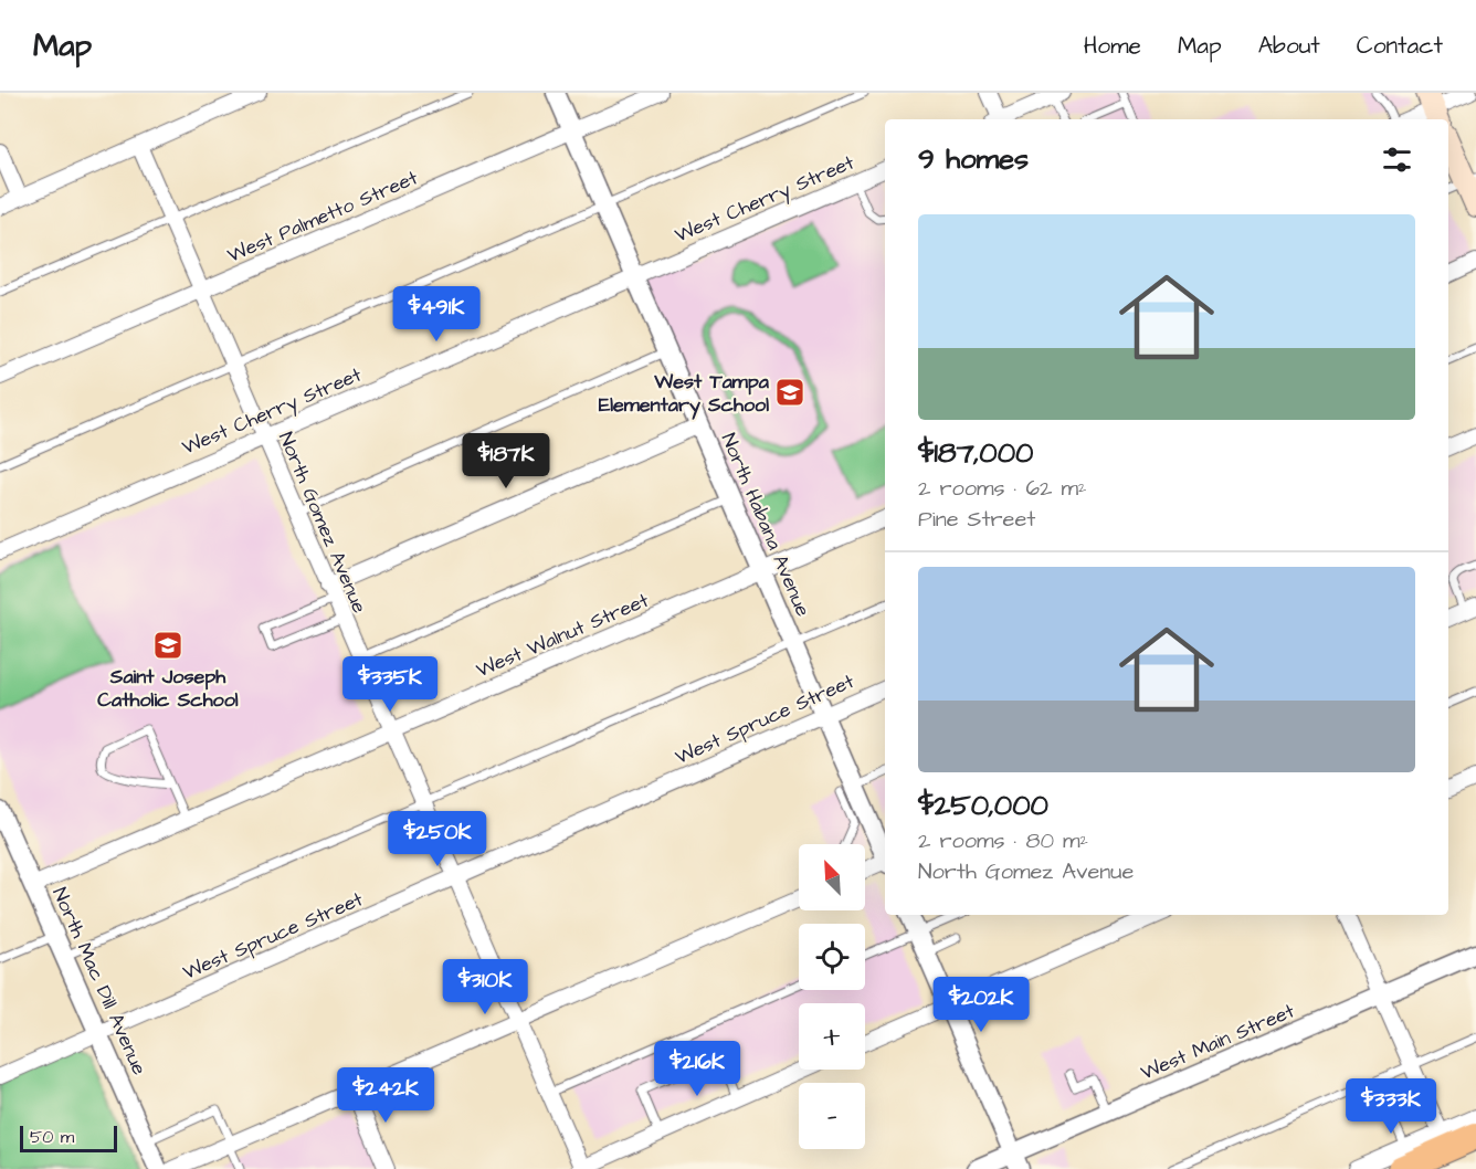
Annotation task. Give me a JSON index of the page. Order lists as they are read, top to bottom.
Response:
{
  "streets": {
    "street": [
      "West Cherry Street",
      "West Palmetto Street",
      "North Gomez Avenue",
      "North Habana Avenue",
      "West Walnut Street",
      "West Spruce Street",
      "North Mac Dill Avenue",
      "West Main Street"
    ]
  },
  "crossings": [
    ["West Cherry Street", "North Gomez Avenue"],
    ["West Cherry Street", "North Habana Avenue"],
    ["West Palmetto Street", "North Gomez Avenue"],
    ["West Palmetto Street", "North Habana Avenue"],
    ["North Gomez Avenue", "West Walnut Street"],
    ["North Gomez Avenue", "West Spruce Street"],
    ["North Habana Avenue", "West Walnut Street"],
    ["North Habana Avenue", "West Spruce Street"],
    ["West Walnut Street", "North Mac Dill Avenue"],
    ["West Spruce Street", "North Mac Dill Avenue"]
  ],
  "places": {
    "school or university": ["West Tampa Elementary School", "Saint Joseph Catholic School"]
  },
  "scale_bar": "50 m",
  "north": "top left",
  "page": {
    "header": "Map",
    "nav": [
      "Home",
      "Map",
      "About",
      "Contact"
    ],
    "heading": "9 homes",
    "list": [
      {
        "name": "$187,000",
        "note": "2 rooms · 62 m² · Pine Street"
      },
      {
        "name": "$250,000",
        "note": "2 rooms · 80 m² · North Gomez Avenue"
      }
    ],
    "price": [
      "$491K",
      "$187K",
      "$335K",
      "$250K",
      "$310K",
      "$202K",
      "$216K",
      "$242K",
      "$333K"
    ],
    "map_buttons": ["+", "−"],
    "scale": "50 m"
  }
}
